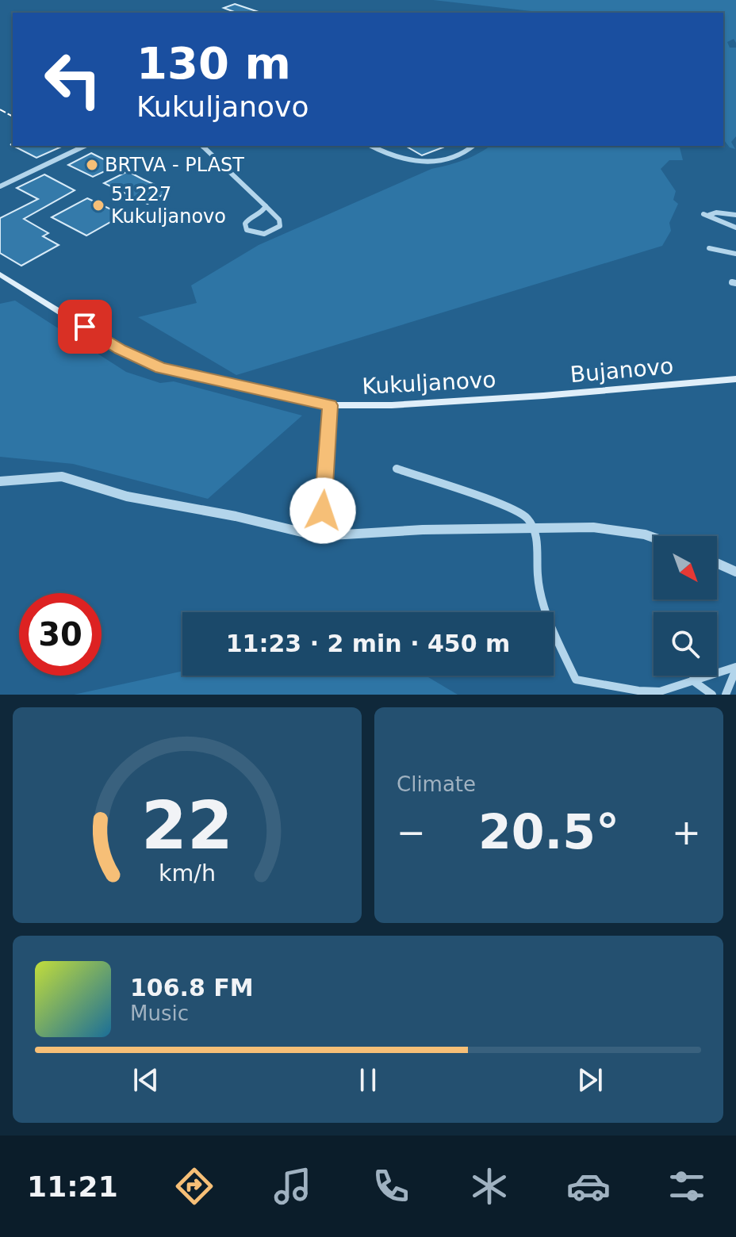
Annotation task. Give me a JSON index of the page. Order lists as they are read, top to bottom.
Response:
{
  "streets": {
    "main road": ["Bujanovo", "Kukuljanovo"]
  },
  "crossings": [
    ["Bujanovo", "Kukuljanovo"]
  ],
  "places": ["BRTVA - PLAST", "51227 Kukuljanovo"],
  "north": "bottom right",
  "page": {
    "turn": ["130 m", "Kukuljanovo"],
    "limit": "30",
    "trip": "11:23 · 2 min · 450 m",
    "tile": "Climate",
    "heat": ["−", "20.5°", "+"],
    "song": ["106.8 FM", "Music"],
    "tabs": "11:21",
    "gauge": ["22", "km/h"]
  }
}
